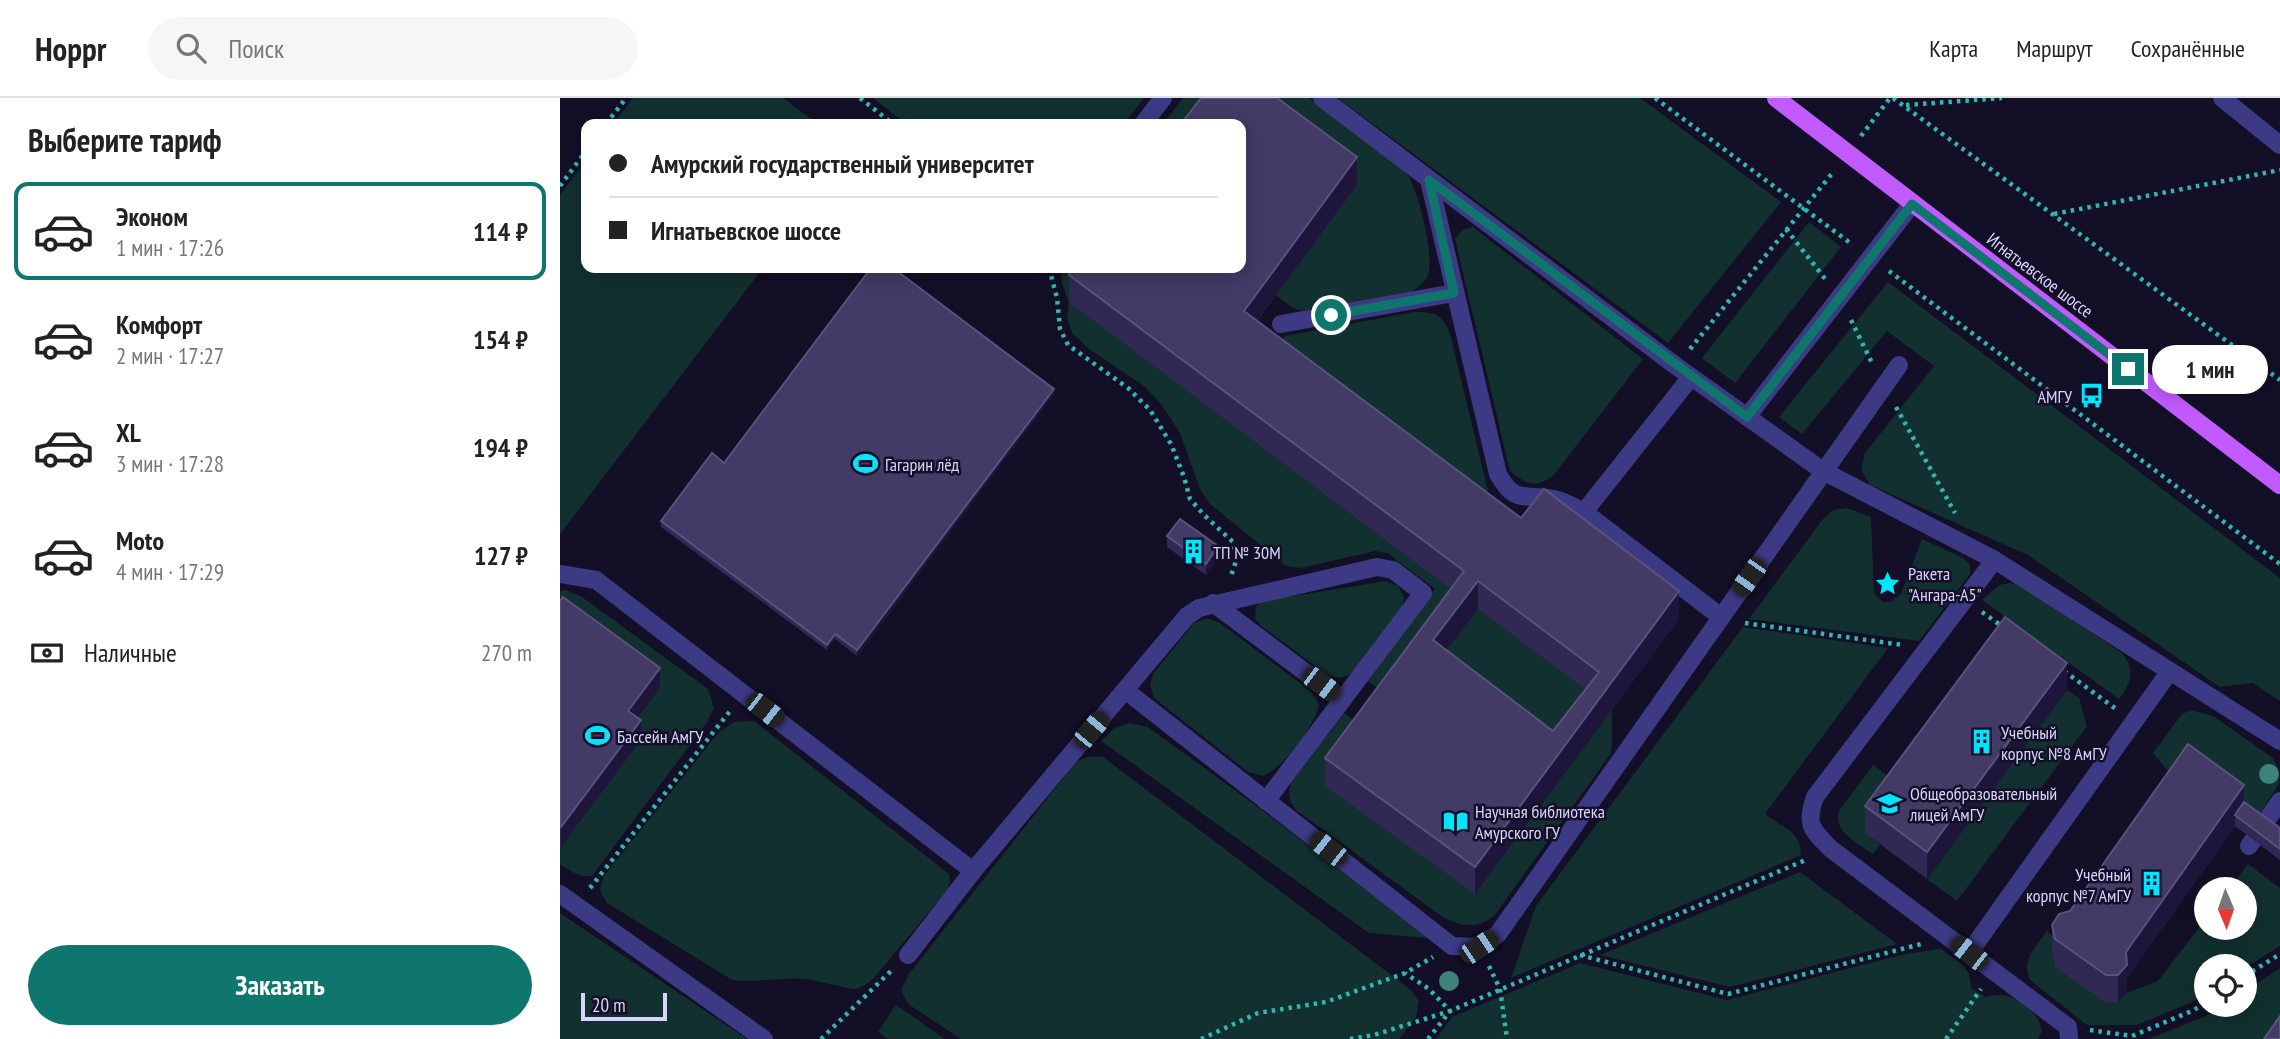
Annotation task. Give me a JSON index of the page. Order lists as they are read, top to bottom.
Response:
{
  "streets": {
    "main road": ["Игнатьевское шоссе"]
  },
  "places": {
    "bus stop": ["АМГУ"],
    "sports": ["Гагарин лёд", "Бассейн АмГУ"],
    "building": ["ТП № 30М", "Учебный корпус №8 АмГУ", "Учебный корпус №7 АмГУ"],
    "place": ["Ракета \"Ангара-А5\""],
    "school or university": ["Общеобразовательный лицей АмГУ"],
    "library": ["Научная библиотека Амурского ГУ"]
  },
  "scale_bar": "20 m",
  "north": "bottom",
  "page": {
    "header": "Hoppr",
    "search": "Поиск",
    "nav": ["Карта", "Маршрут", "Сохранённые"],
    "heading": "Выберите тариф",
    "banner": ["Амурский государственный университет", "Игнатьевское шоссе"],
    "list": [
      {
        "name": "Эконом",
        "note": "1 мин · 17:26",
        "value": "114 ₽"
      },
      {
        "name": "Комфорт",
        "note": "2 мин · 17:27",
        "value": "154 ₽"
      },
      {
        "name": "XL",
        "note": "3 мин · 17:28",
        "value": "194 ₽"
      },
      {
        "name": "Moto",
        "note": "4 мин · 17:29",
        "value": "127 ₽"
      }
    ],
    "bubble": "1 мин",
    "pay": ["Наличные", "270 m"],
    "buttons": "Заказать",
    "scale": "20 m"
  }
}
